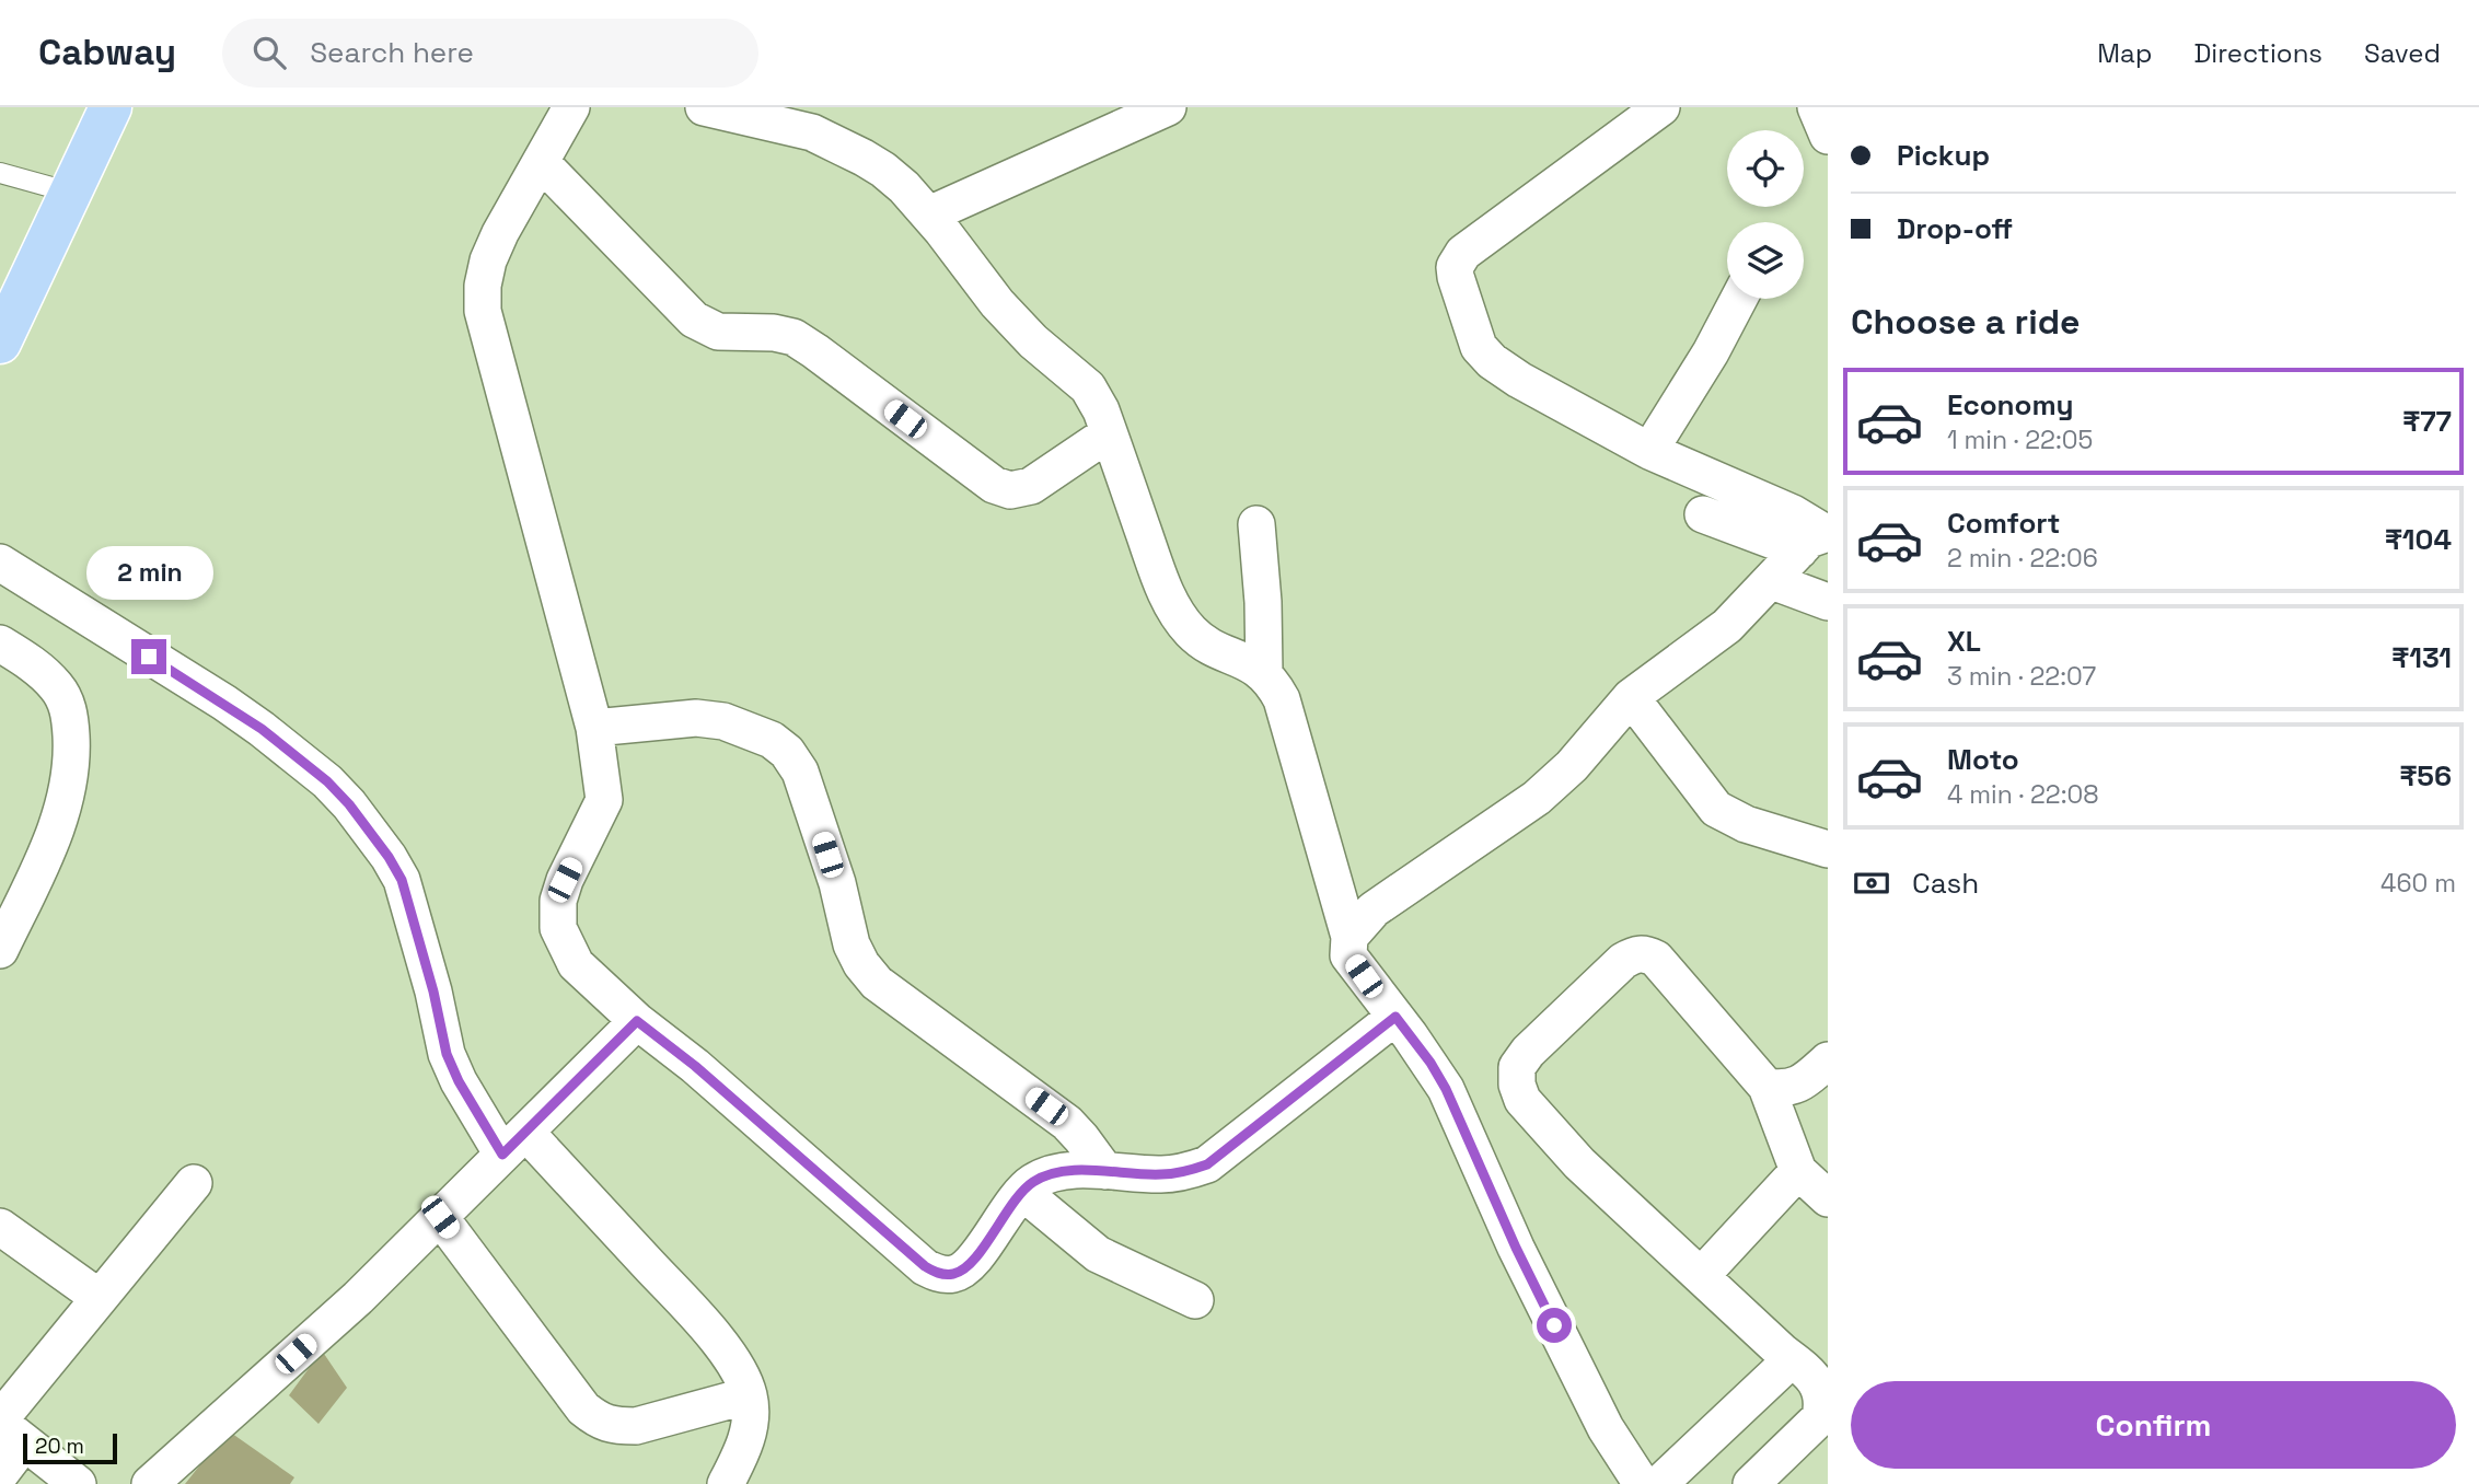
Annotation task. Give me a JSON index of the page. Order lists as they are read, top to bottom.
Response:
{
  "scale_bar": "20 m",
  "page": {
    "header": "Cabway",
    "search": "Search here",
    "nav": ["Map", "Directions", "Saved"],
    "banner": ["Pickup", "Drop-off"],
    "heading": "Choose a ride",
    "list": [
      {
        "name": "Economy",
        "note": "1 min · 22:05",
        "value": "₹77"
      },
      {
        "name": "Comfort",
        "note": "2 min · 22:06",
        "value": "₹104"
      },
      {
        "name": "XL",
        "note": "3 min · 22:07",
        "value": "₹131"
      },
      {
        "name": "Moto",
        "note": "4 min · 22:08",
        "value": "₹56"
      }
    ],
    "bubble": "2 min",
    "pay": ["Cash", "460 m"],
    "buttons": "Confirm",
    "scale": "20 m"
  }
}
